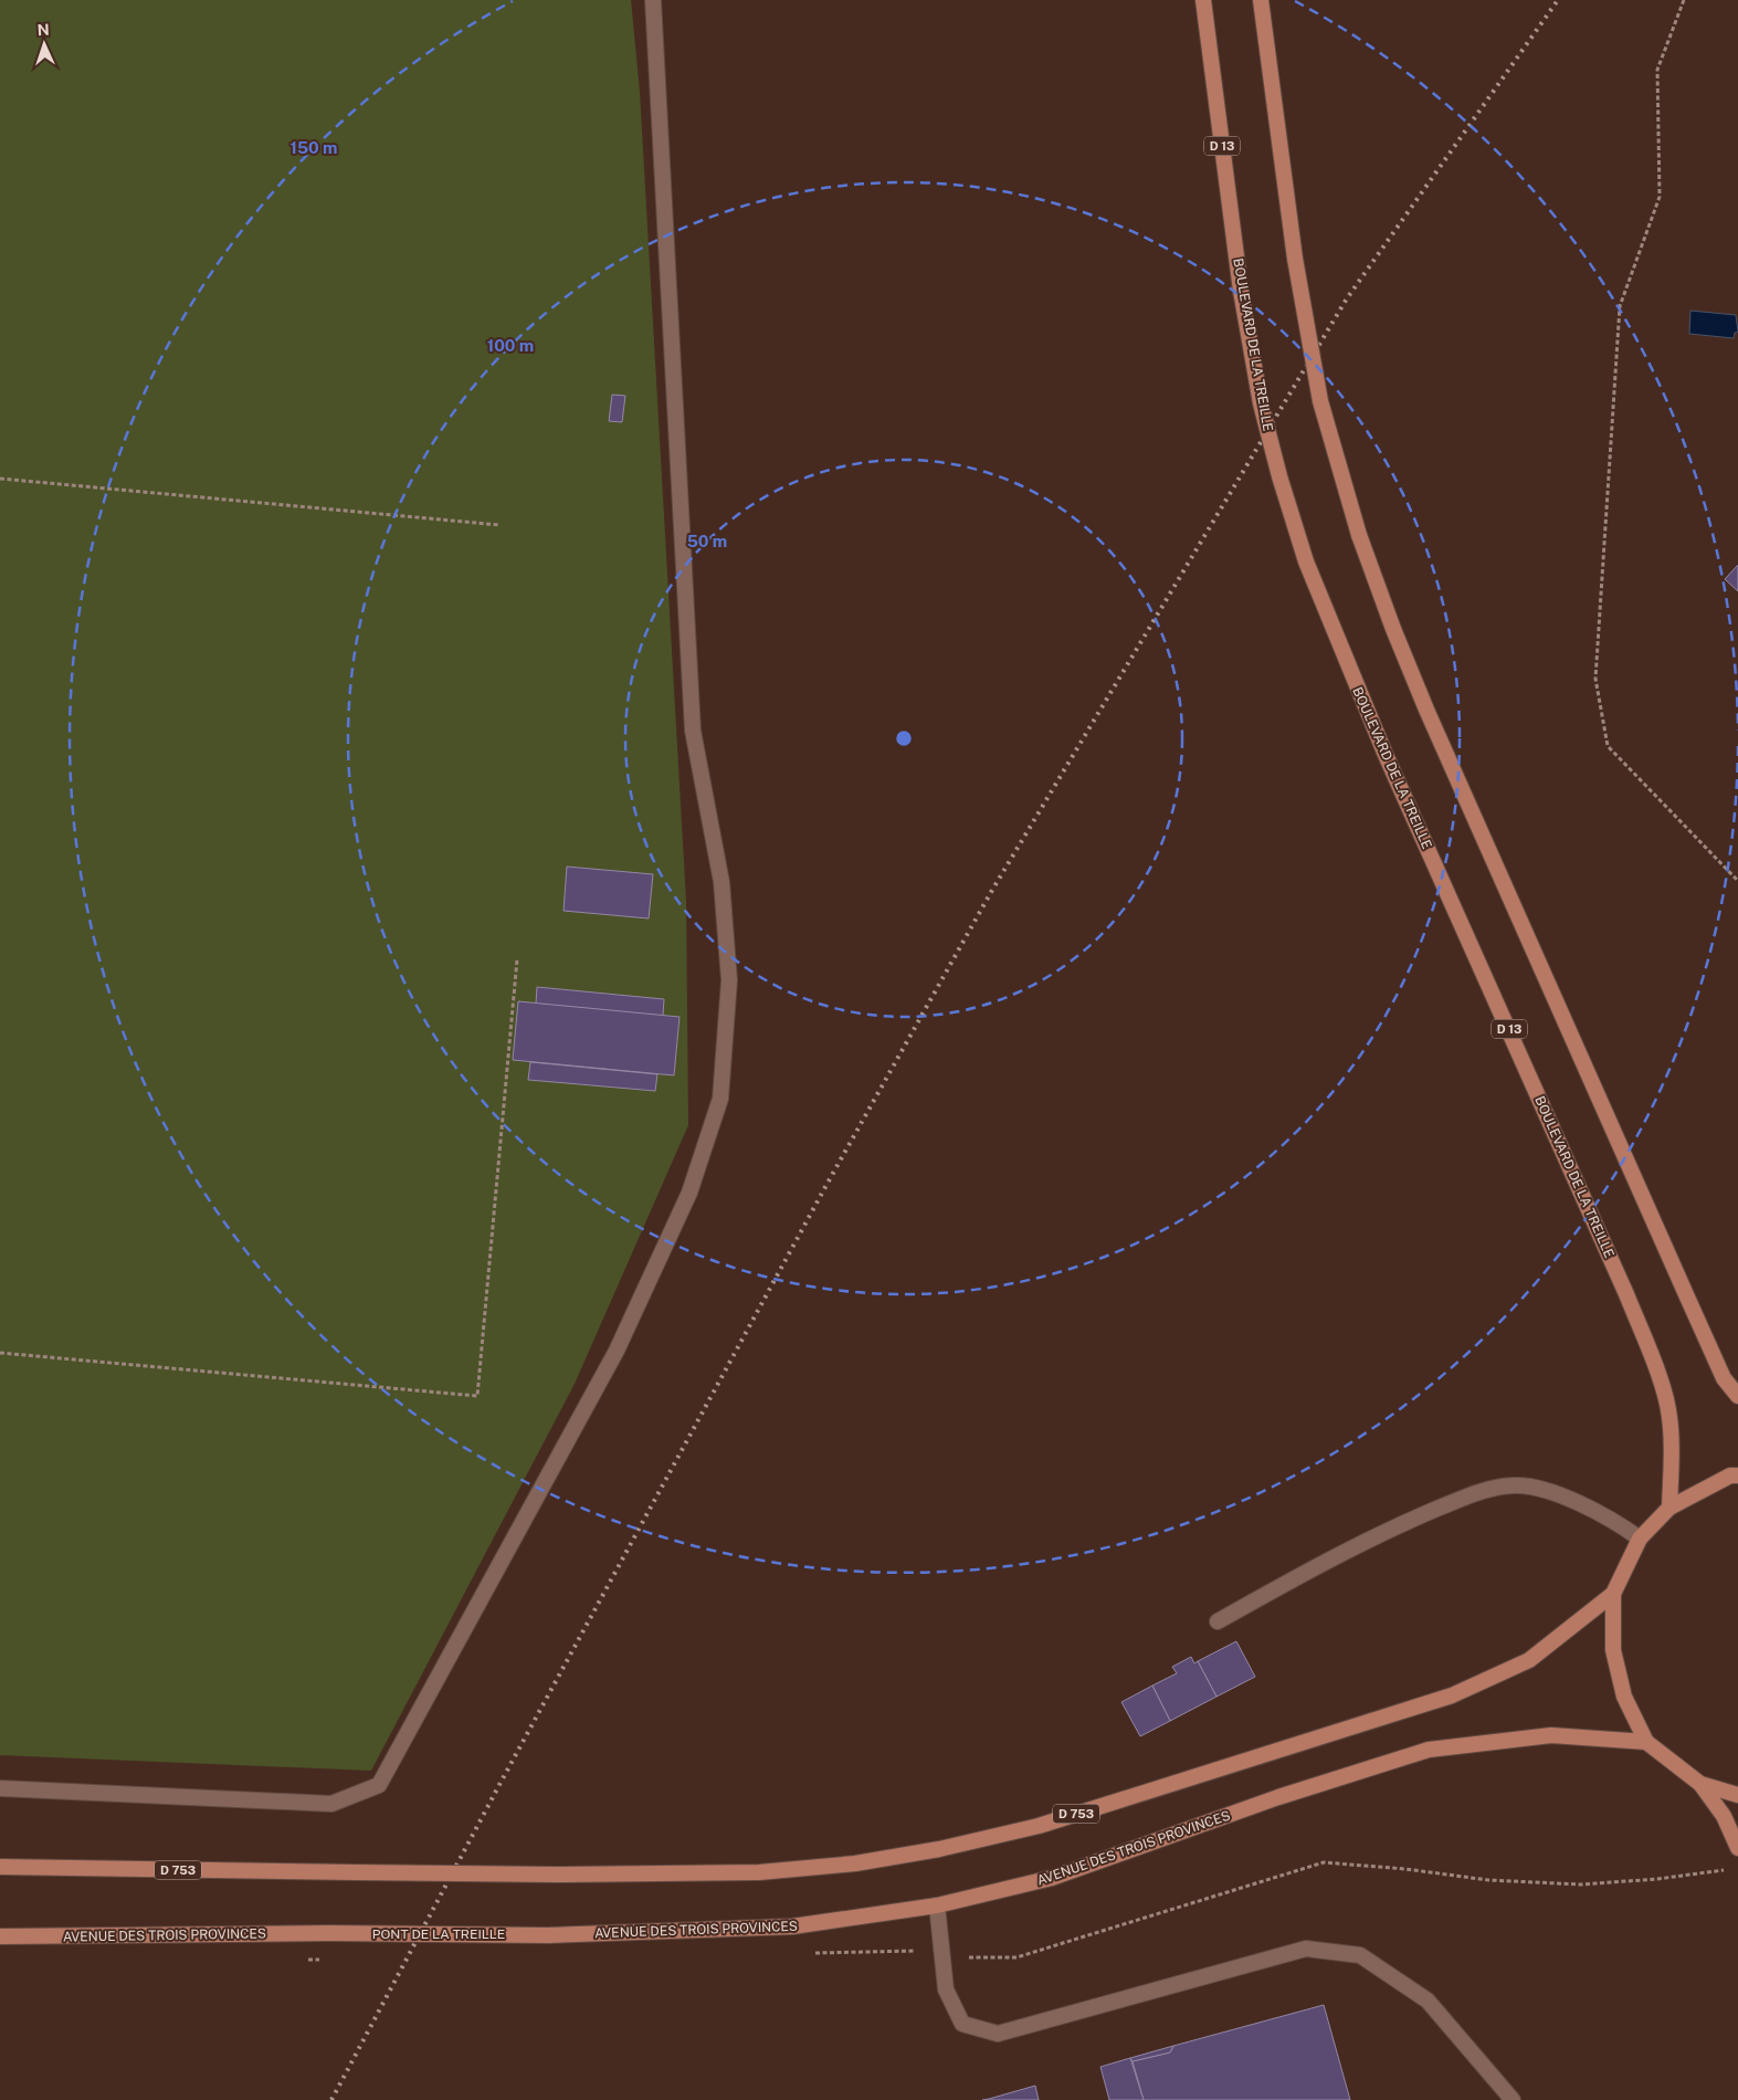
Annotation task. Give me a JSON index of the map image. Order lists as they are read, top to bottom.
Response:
{
  "streets": {
    "main road": [
      "D 13",
      "BOULEVARD DE LA TREILLE",
      "D 753",
      "AVENUE DES TROIS PROVINCES",
      "PONT DE LA TREILLE"
    ]
  },
  "crossings": [
    ["AVENUE DES TROIS PROVINCES", "PONT DE LA TREILLE"]
  ],
  "north": "top",
  "rings": ["150 m", "100 m", "50 m"]
}
